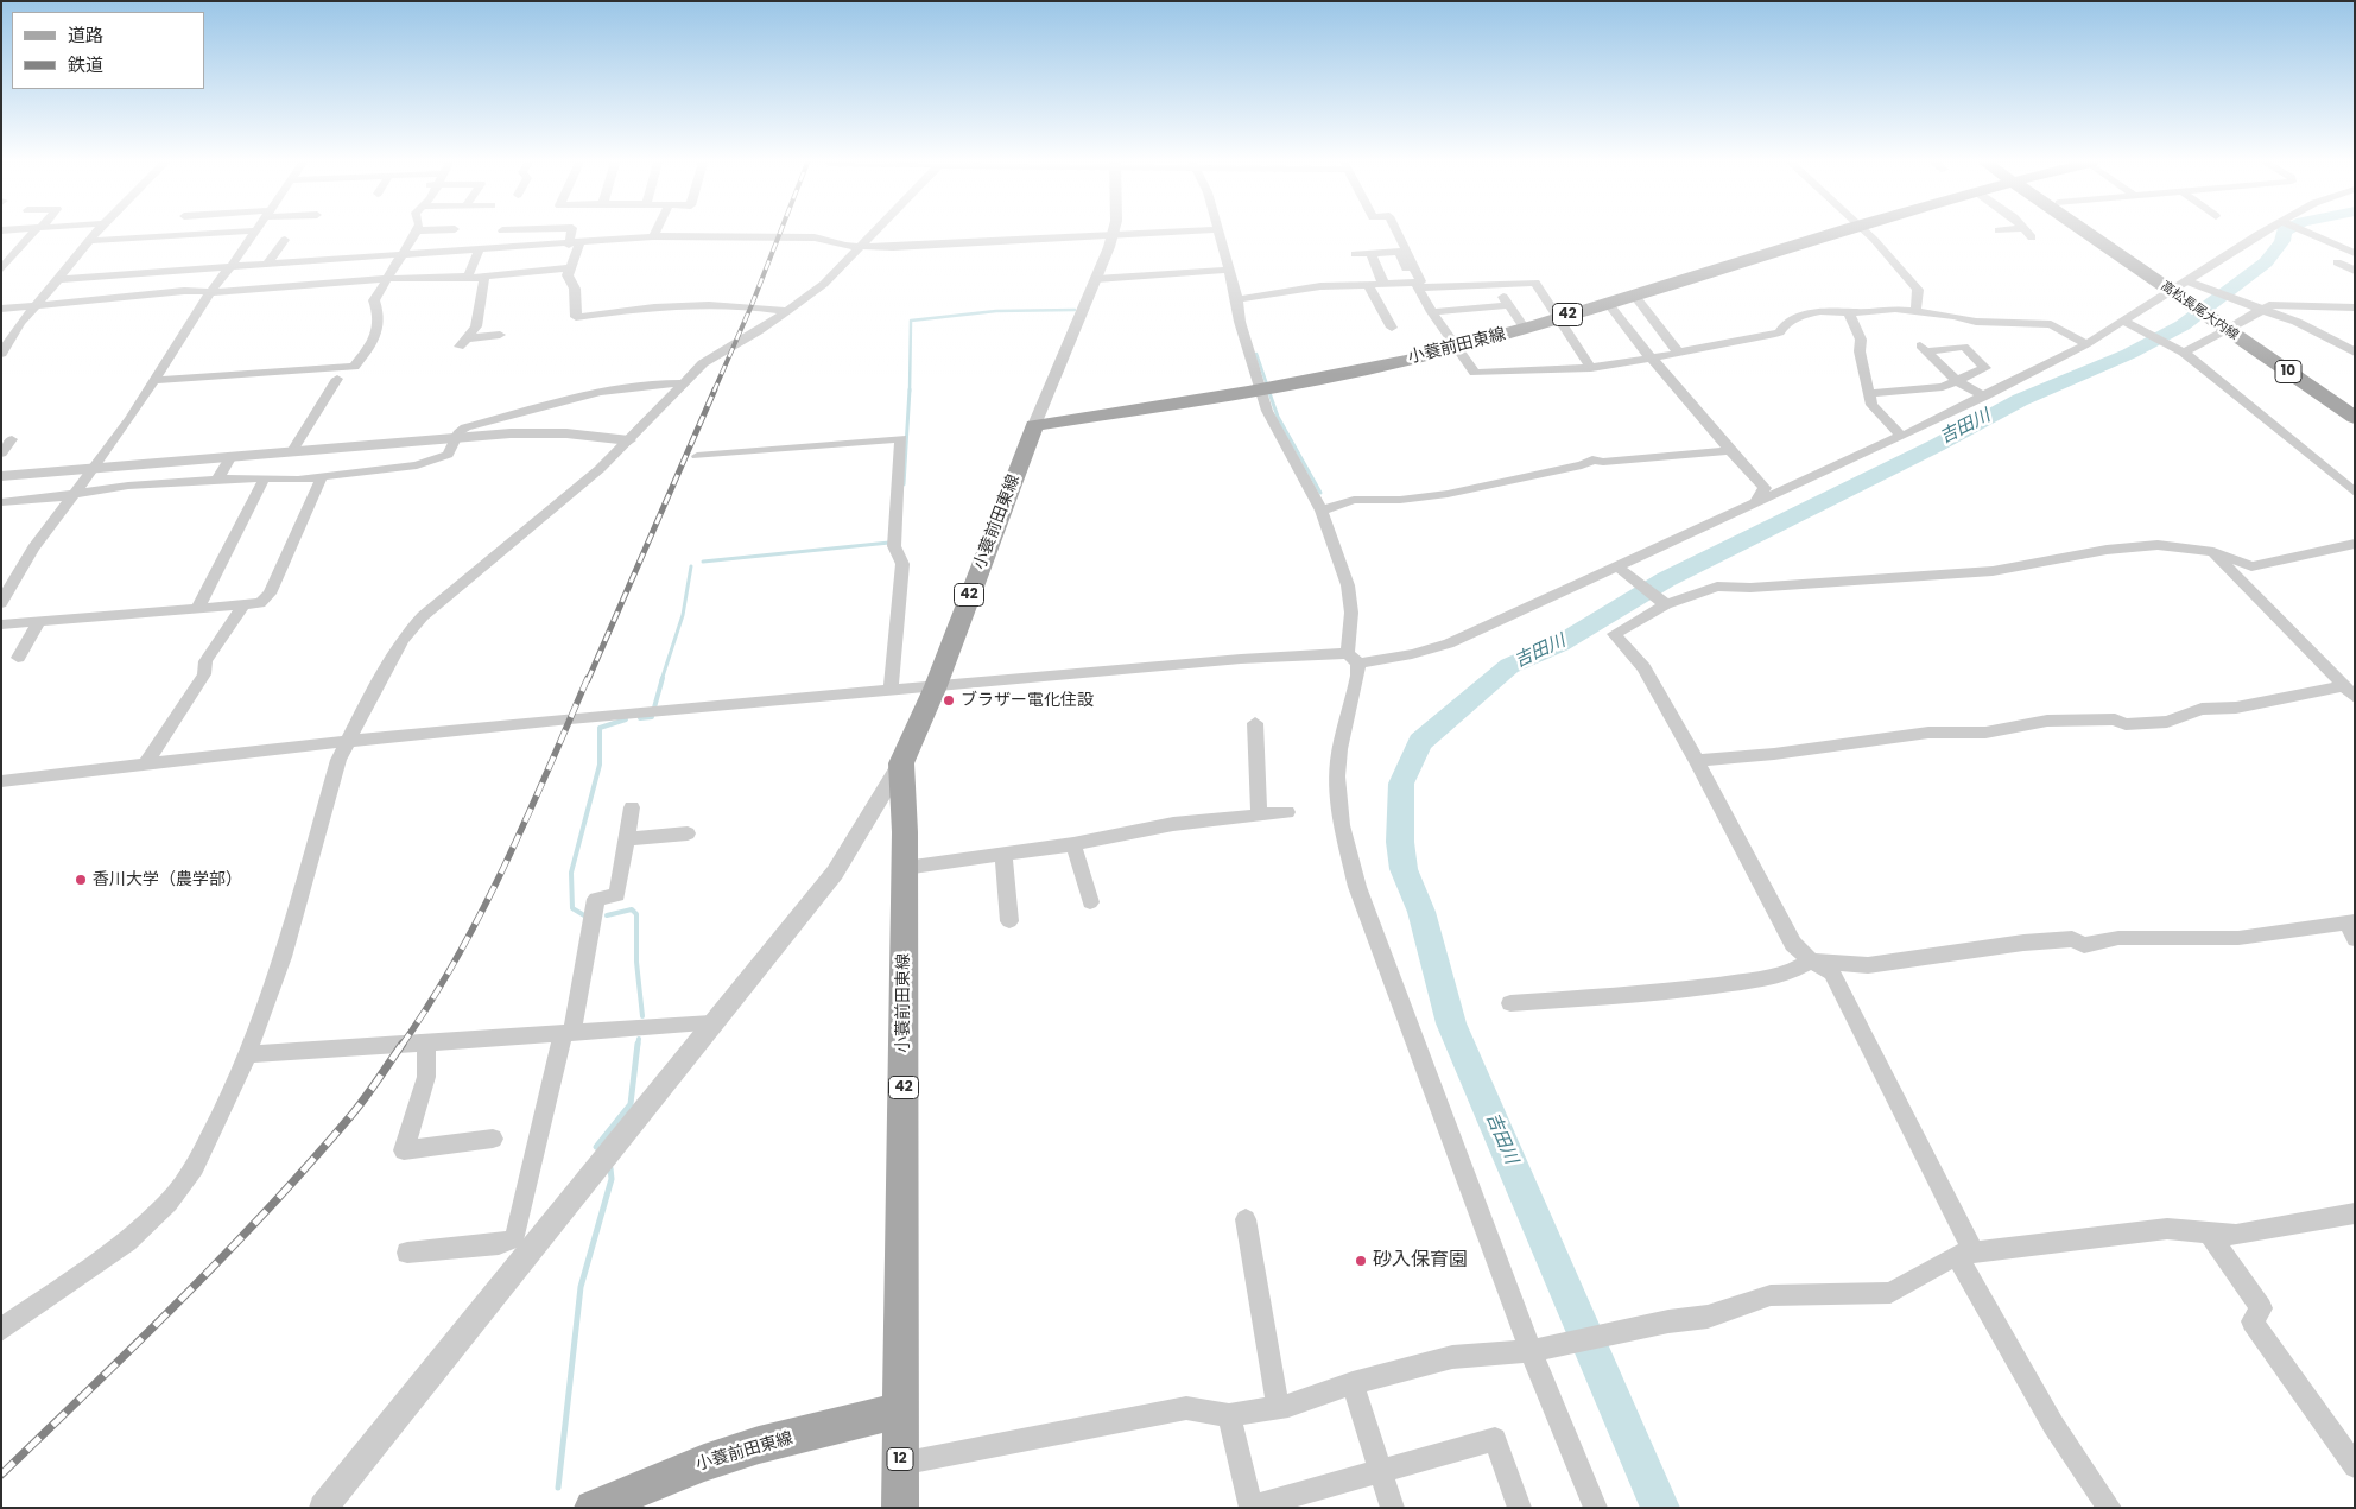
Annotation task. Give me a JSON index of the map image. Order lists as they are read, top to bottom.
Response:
{
  "streets": {
    "main road": [
      "高松長尾大内線",
      "42",
      "小蓑前田東線",
      "10",
      "12"
    ]
  },
  "crossings": [
    ["小蓑前田東線", "12"]
  ],
  "water": ["吉田川"],
  "places": ["ブラザー電化住設", "香川大学（農学部）", "砂入保育園"],
  "legend": ["道路", "鉄道"]
}
